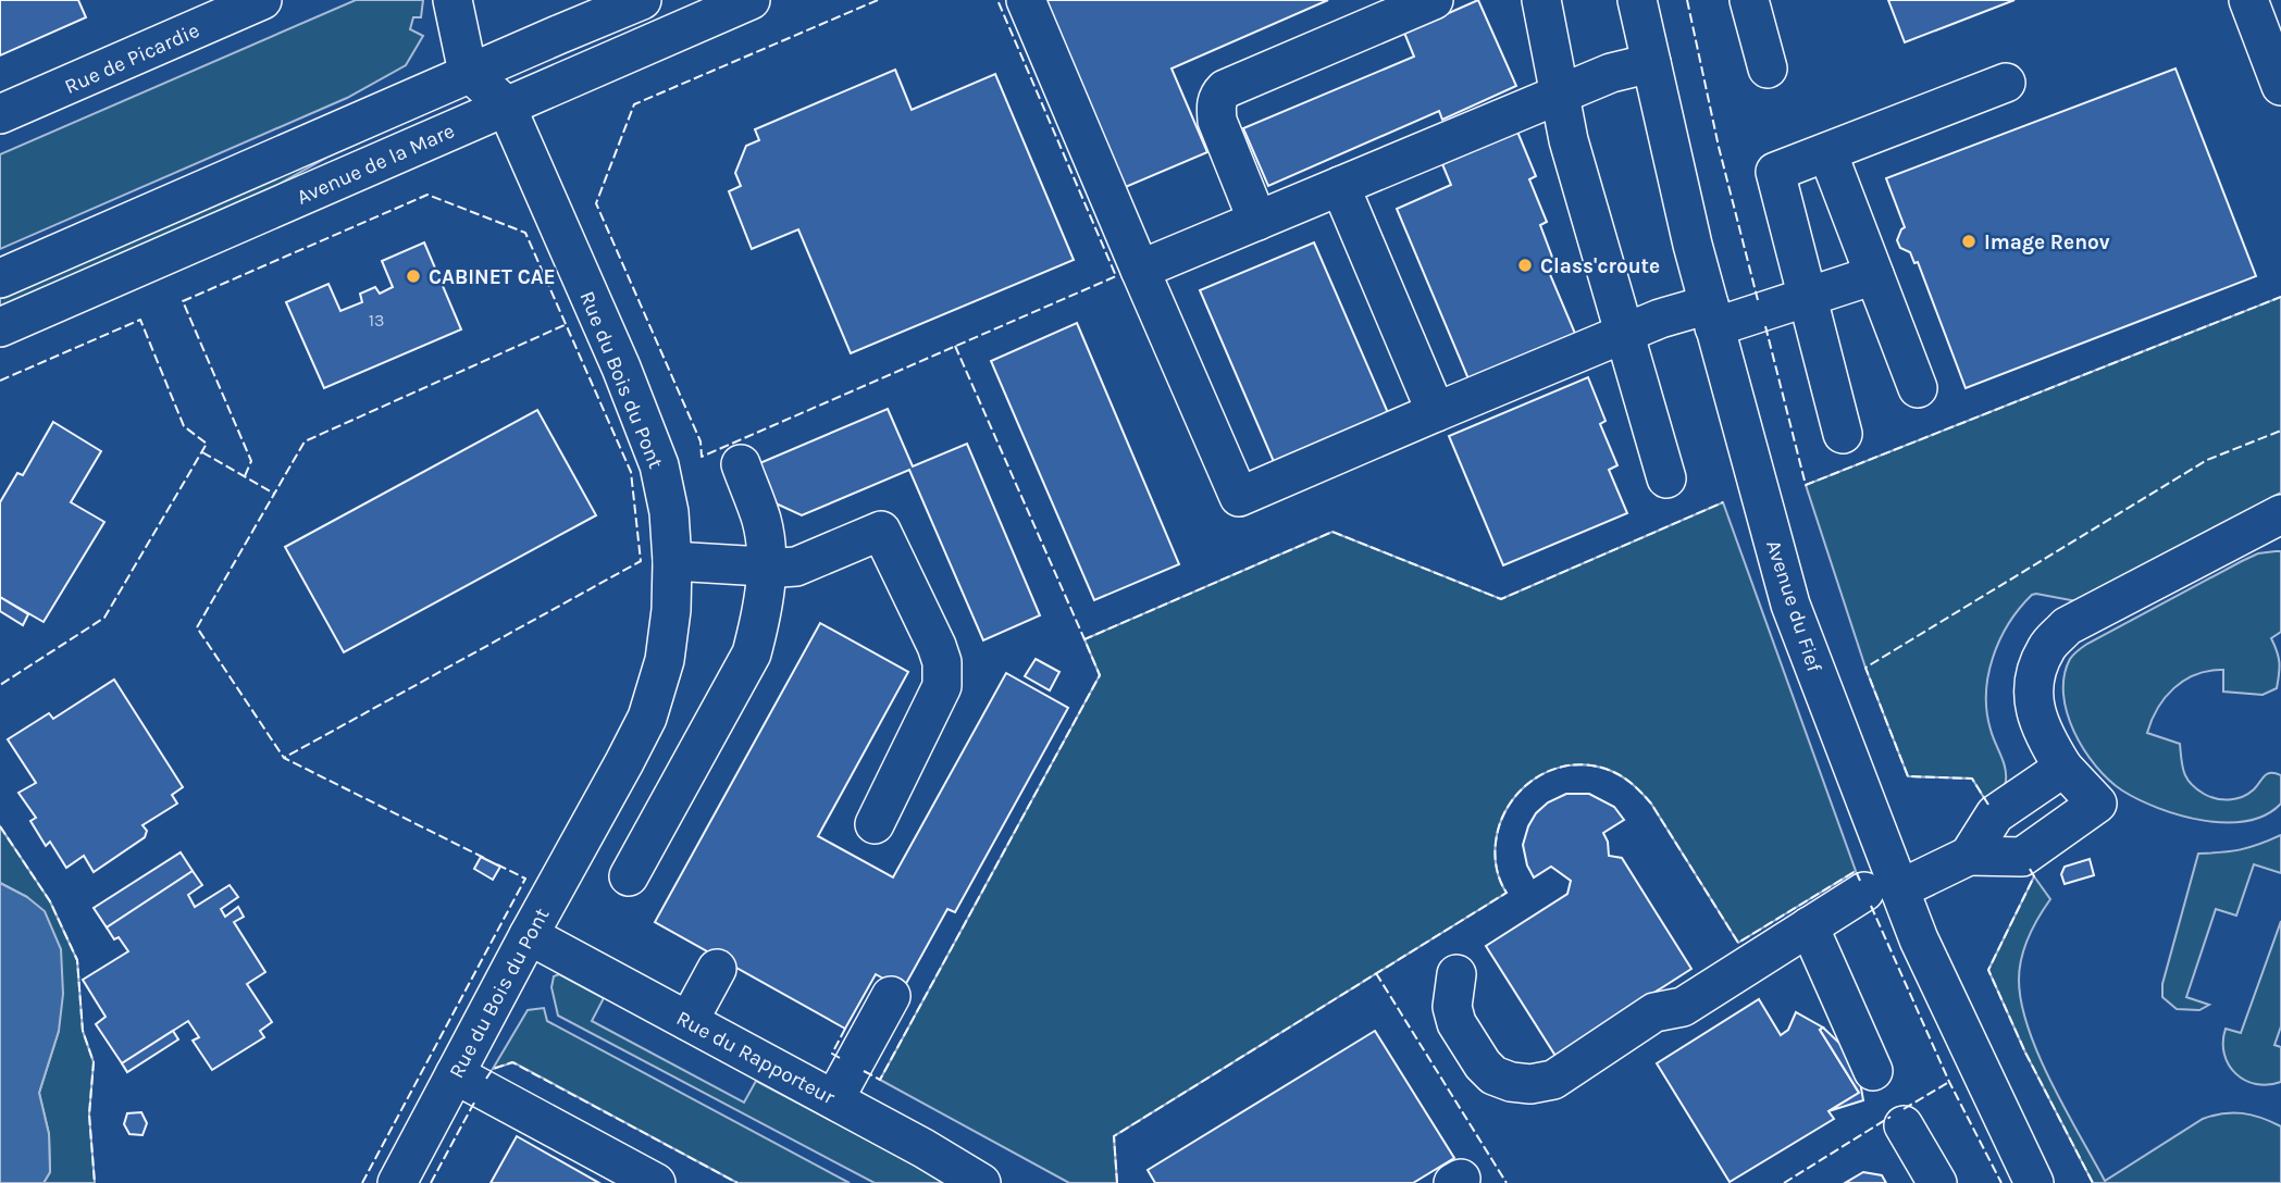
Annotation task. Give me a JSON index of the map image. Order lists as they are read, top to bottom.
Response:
{
  "streets": {
    "street": [
      "Rue de Picardie",
      "Avenue de la Mare",
      "Rue du Bois du Pont",
      "Avenue du Fief",
      "Rue du Rapporteur"
    ]
  },
  "crossings": [
    ["Avenue de la Mare", "Rue du Bois du Pont"],
    ["Rue du Bois du Pont", "Rue du Rapporteur"]
  ],
  "places": ["Image Renov", "Class'croute", "CABINET CAE"],
  "house_numbers": ["13"]
}
